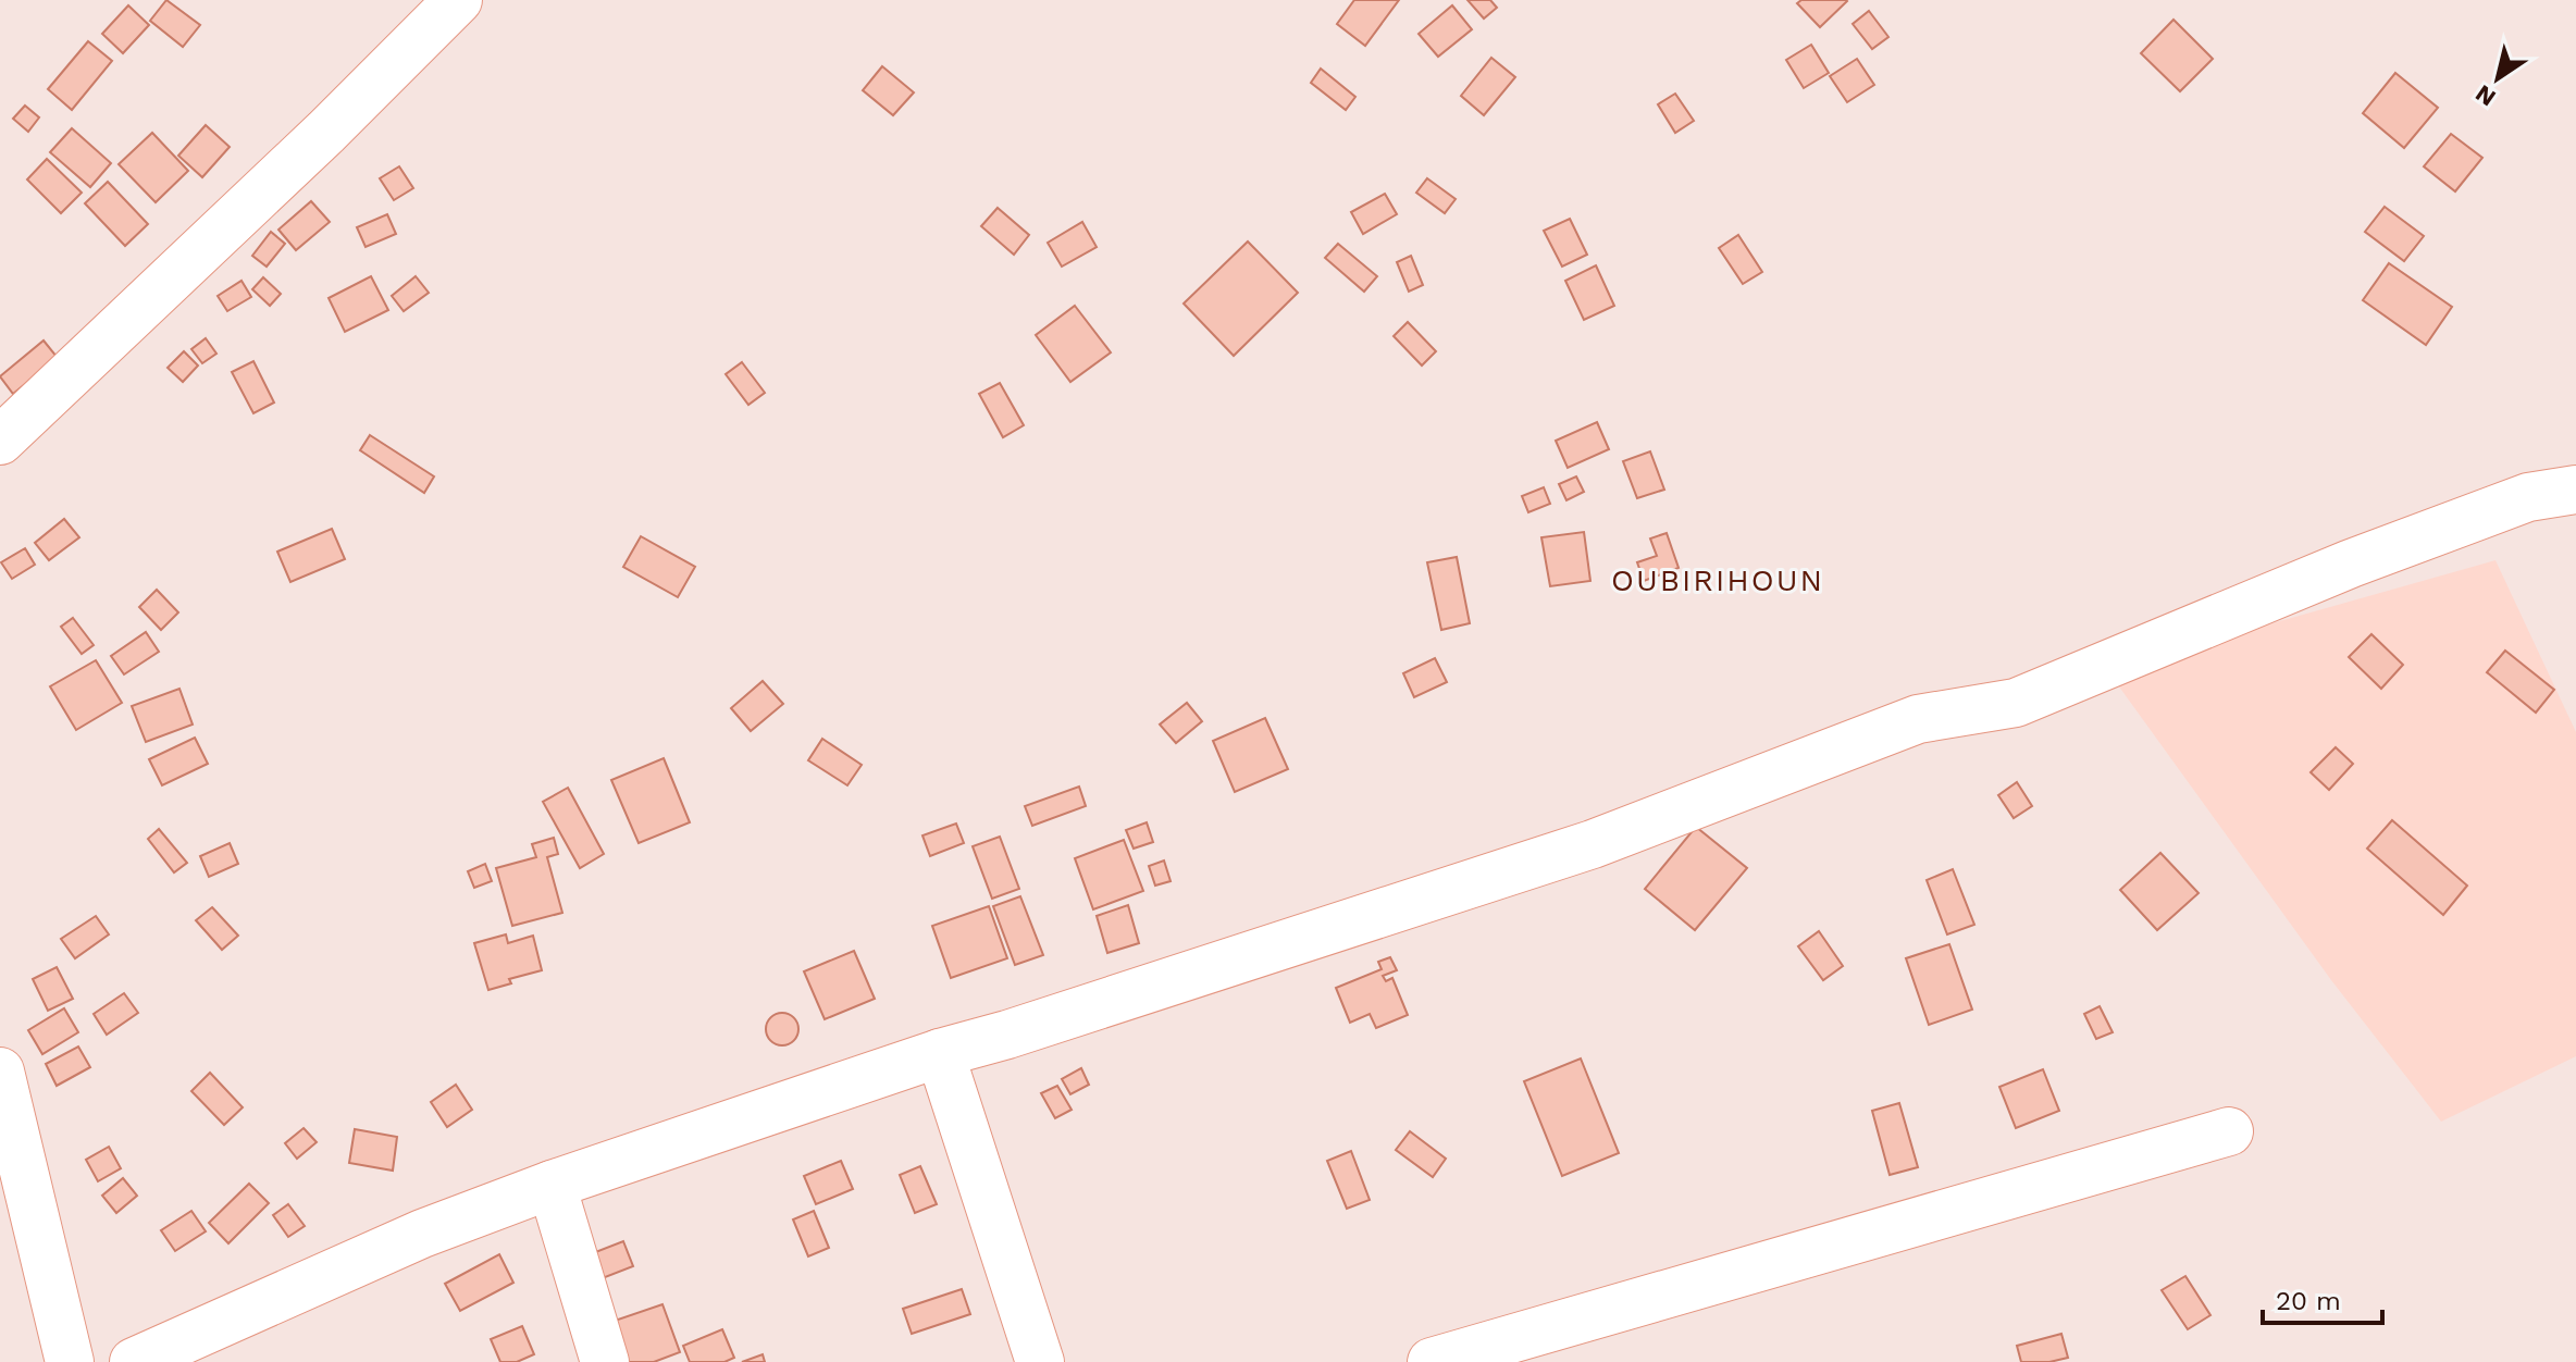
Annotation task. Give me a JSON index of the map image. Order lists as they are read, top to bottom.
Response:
{
  "districts": ["OUBIRIHOUN"],
  "scale_bar": "20 m",
  "north": "bottom left"
}
